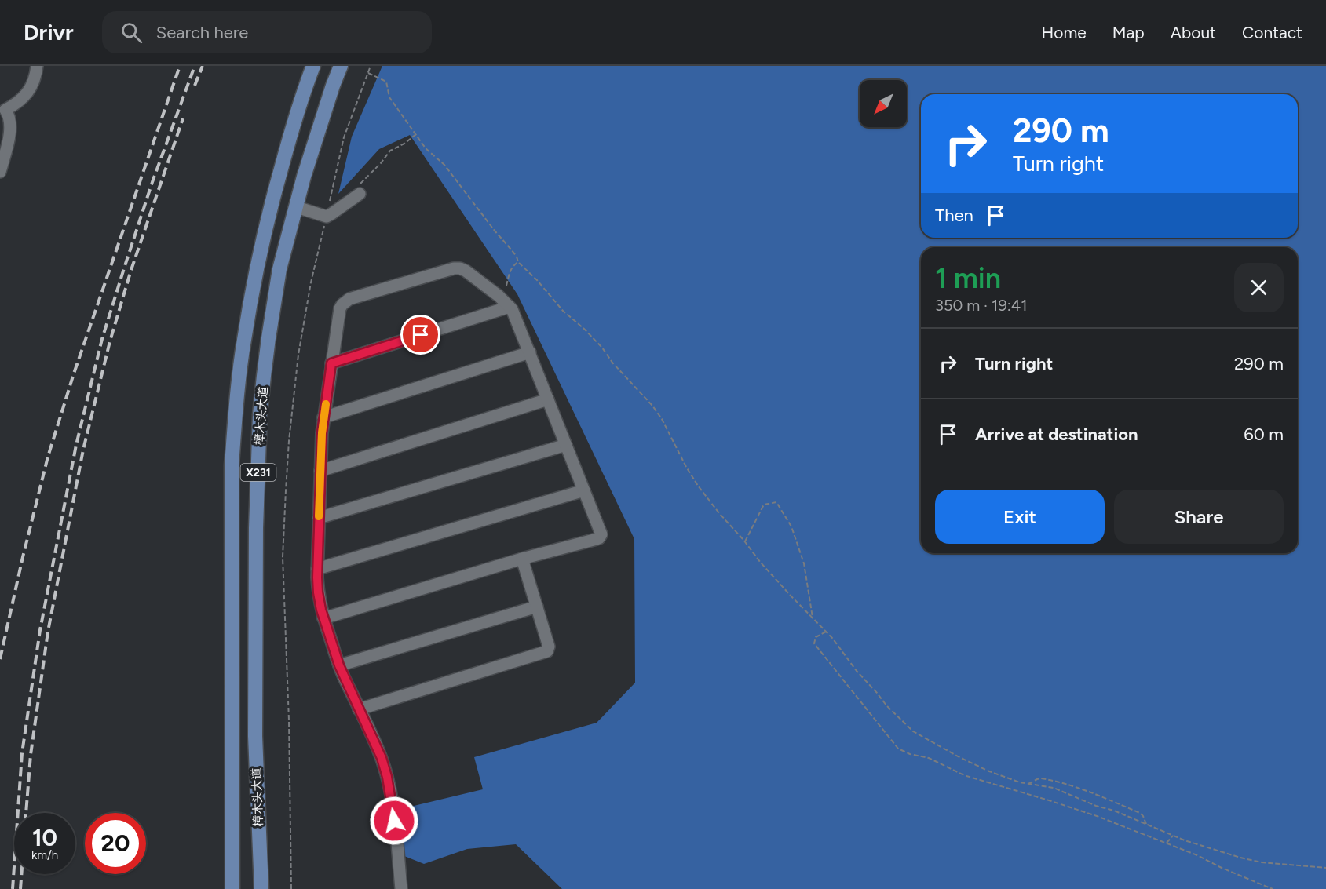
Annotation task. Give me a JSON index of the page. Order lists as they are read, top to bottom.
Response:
{
  "streets": {
    "main road": ["樟木头大道", "X231"]
  },
  "north": "bottom left",
  "page": {
    "header": "Drivr",
    "search": "Search here",
    "nav": [
      "Home",
      "Map",
      "About",
      "Contact"
    ],
    "turn": ["290 m", "Turn right"],
    "then": "Then",
    "heading": ["1 min", "350 m · 19:41"],
    "list": [
      {
        "name": "Turn right",
        "value": "290 m"
      },
      {
        "name": "Arrive at destination",
        "value": "60 m"
      }
    ],
    "buttons": ["Exit", "Share"],
    "speed": "10 km/h",
    "limit": "20"
  }
}
